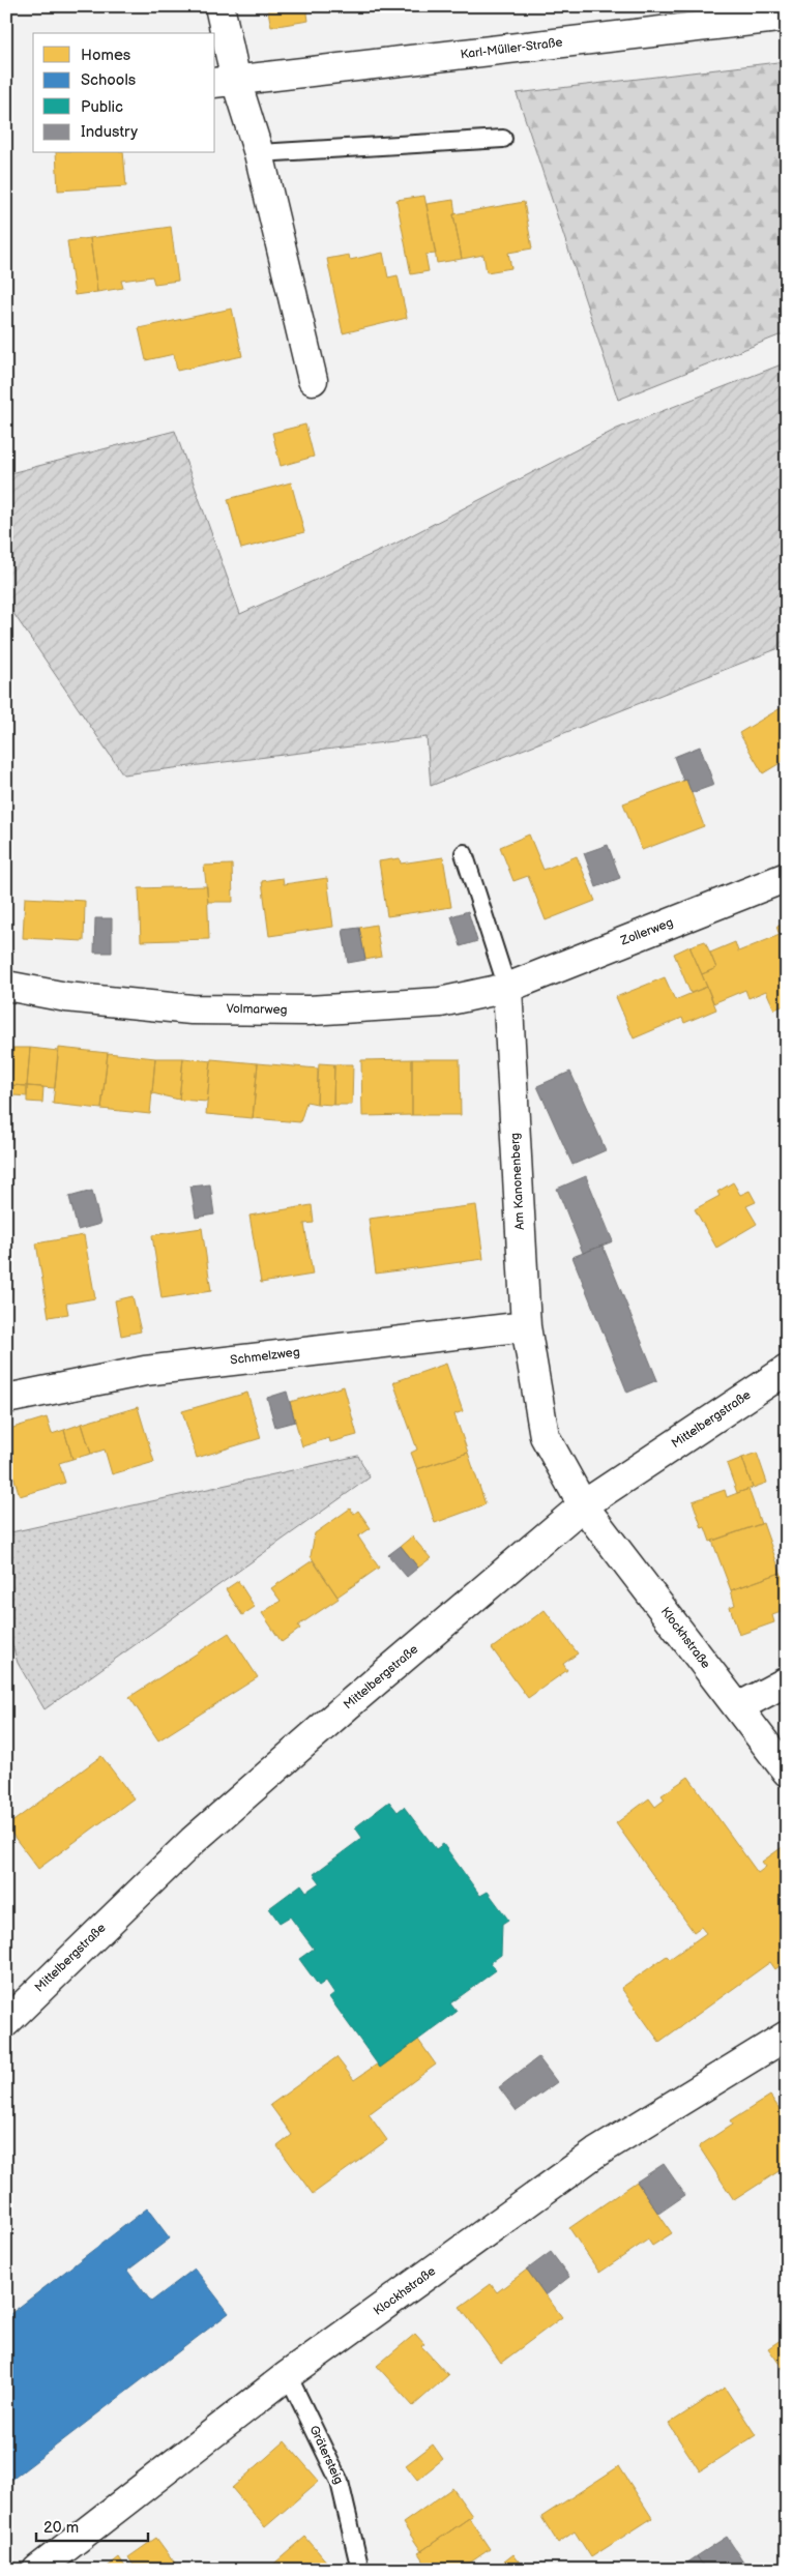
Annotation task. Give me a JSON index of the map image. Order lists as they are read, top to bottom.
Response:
{
  "streets": {
    "street": [
      "Karl-Müller-Straße",
      "Zollerweg",
      "Volmarweg",
      "Am Kanonenberg",
      "Schmelzweg",
      "Mittelbergstraße",
      "Klockhstraße"
    ],
    "lane": ["Grätersteig"]
  },
  "crossings": [
    ["Zollerweg", "Volmarweg"],
    ["Zollerweg", "Am Kanonenberg"],
    ["Volmarweg", "Am Kanonenberg"],
    ["Am Kanonenberg", "Schmelzweg"],
    ["Am Kanonenberg", "Mittelbergstraße"],
    ["Am Kanonenberg", "Klockhstraße"],
    ["Mittelbergstraße", "Klockhstraße"],
    ["Klockhstraße", "Grätersteig"]
  ],
  "legend": [
    "Homes",
    "Schools",
    "Public",
    "Industry"
  ],
  "scale_bar": "20 m"
}
